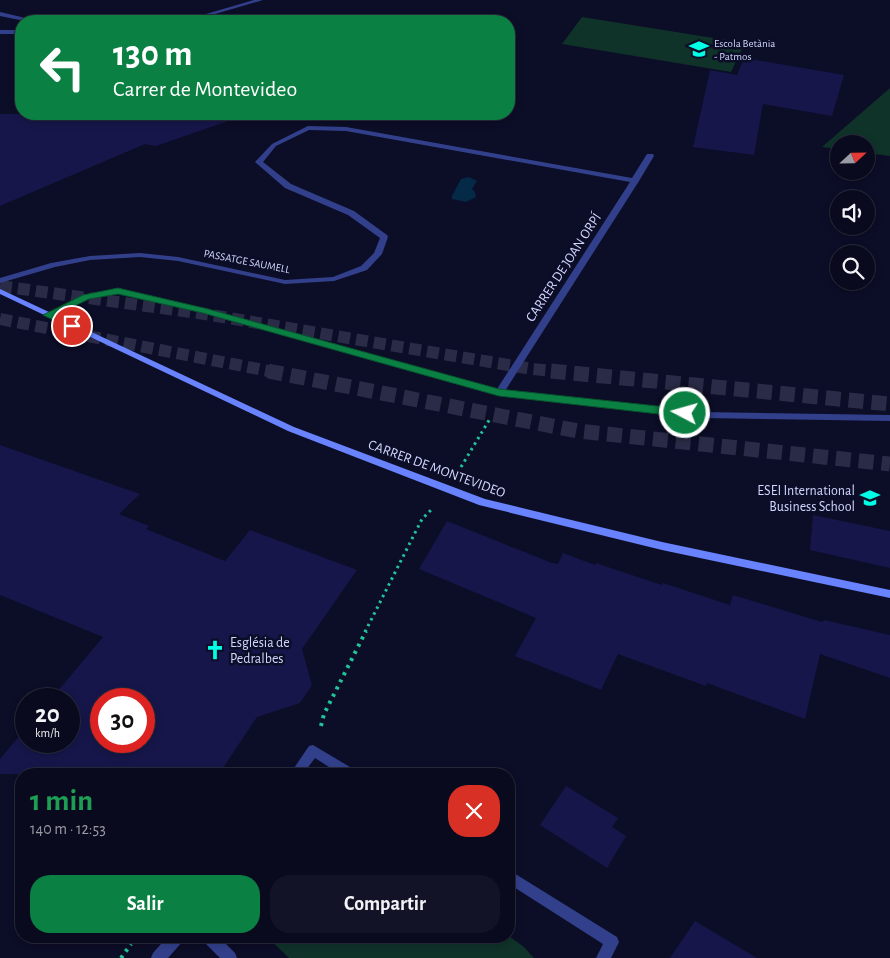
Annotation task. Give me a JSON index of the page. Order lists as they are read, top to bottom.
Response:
{
  "streets": {
    "street": ["PASSATGE SAUMELL", "CARRER DE JOAN ORPÍ", "CARRER DE MONTEVIDEO"]
  },
  "crossings": [
    ["PASSATGE SAUMELL", "CARRER DE JOAN ORPÍ"]
  ],
  "places": {
    "school or university": ["Escola Betània - Patmos", "ESEI International Business School"],
    "church": ["Església de Pedralbes"]
  },
  "north": "right",
  "page": {
    "turn": ["130 m", "Carrer de Montevideo"],
    "speed": "20 km/h",
    "limit": "30",
    "heading": ["1 min", "140 m · 12:53"],
    "buttons": ["Salir", "Compartir"]
  }
}
